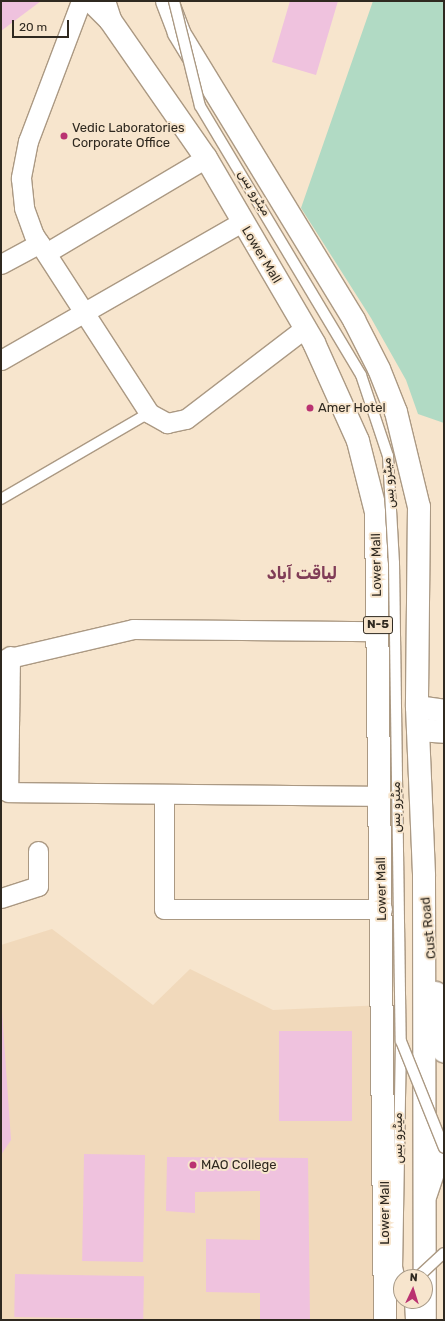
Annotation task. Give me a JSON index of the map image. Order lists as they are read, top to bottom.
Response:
{
  "streets": {
    "main road": ["Lower Mall", "N-5", "Cust Road"],
    "lane": ["میٹرو بس"]
  },
  "districts": ["لیاقت آباد"],
  "places": ["Vedic Laboratories Corporate Office", "Amer Hotel", "MAO College"],
  "scale_bar": "20 m",
  "north": "top"
}
